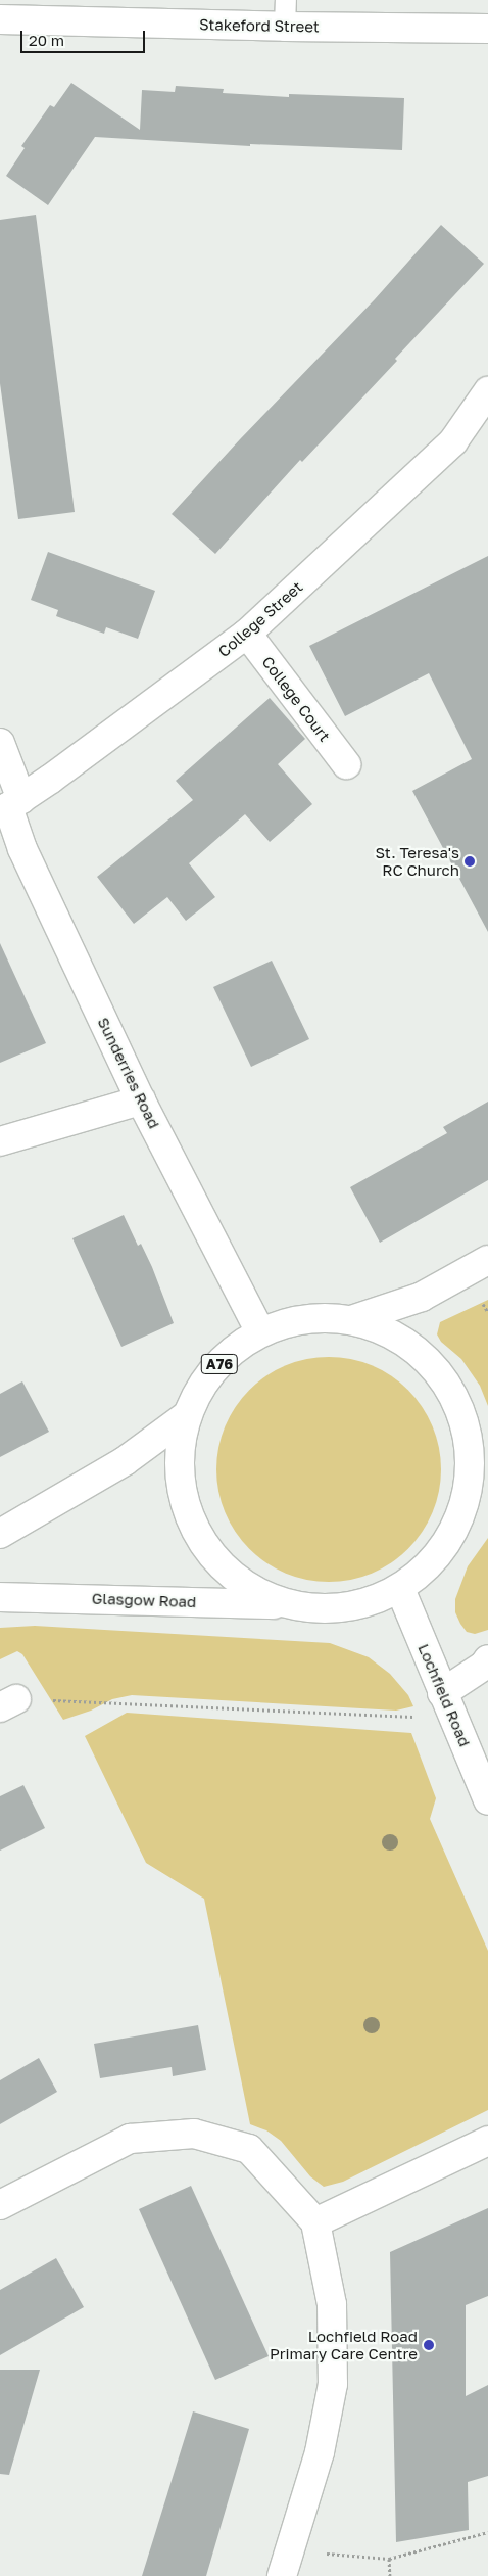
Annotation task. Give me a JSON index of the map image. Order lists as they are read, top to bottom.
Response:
{
  "streets": {
    "street": [
      "Stakeford Street",
      "College Street",
      "College Court",
      "Sunderries Road",
      "A76",
      "Glasgow Road",
      "Lochfield Road"
    ]
  },
  "crossings": [
    ["College Street", "College Court"],
    ["College Street", "Sunderries Road"],
    ["Sunderries Road", "A76"],
    ["A76", "Glasgow Road"],
    ["A76", "Lochfield Road"]
  ],
  "places": ["St. Teresa's RC Church", "Lochfield Road Primary Care Centre"],
  "scale_bar": "20 m"
}
